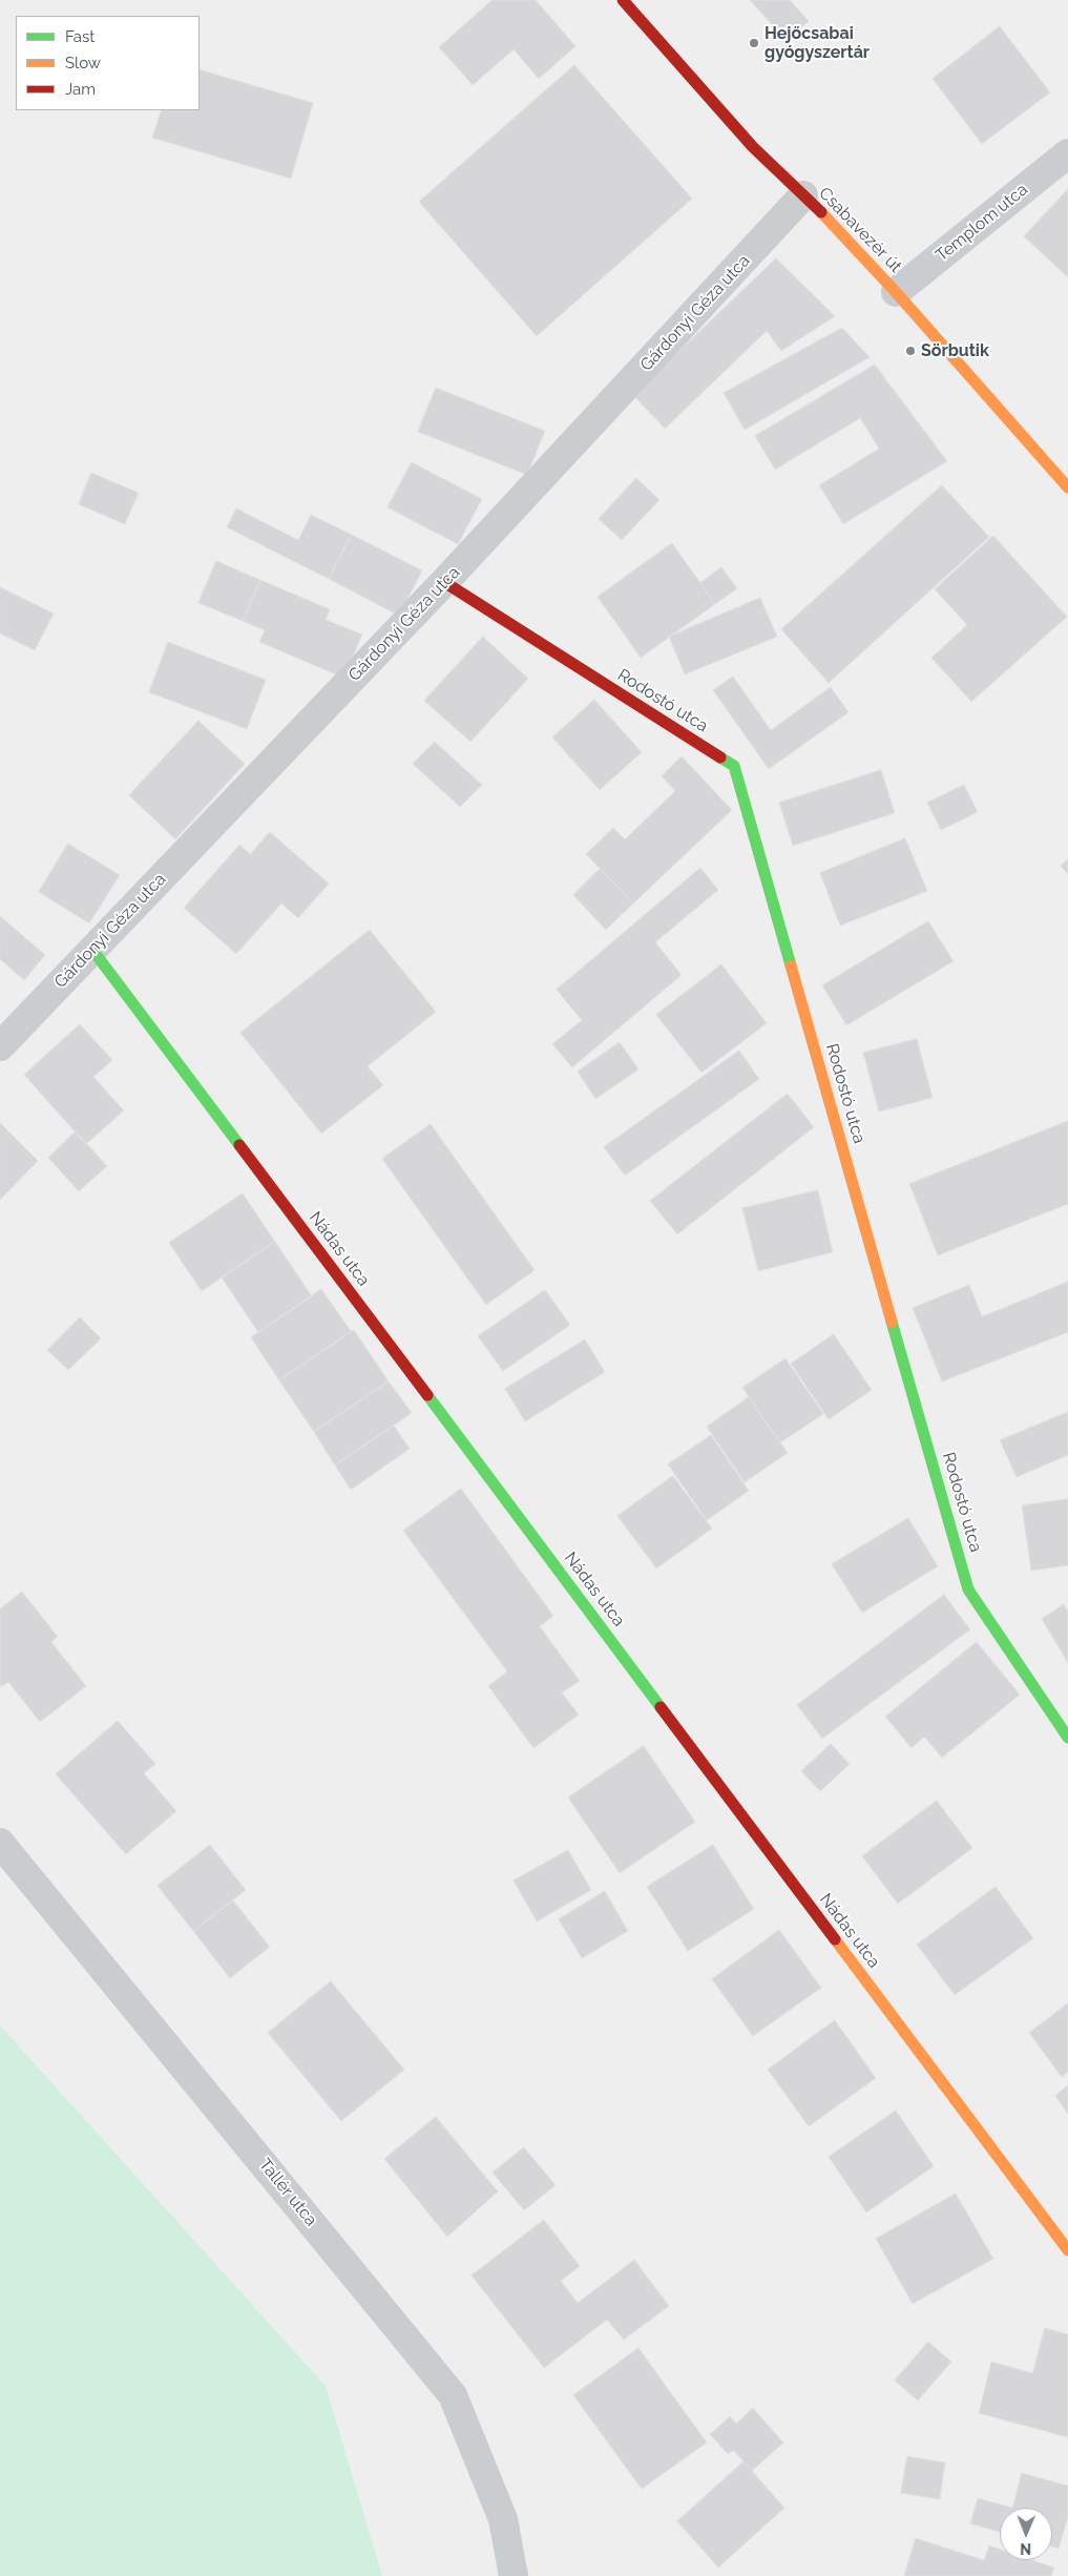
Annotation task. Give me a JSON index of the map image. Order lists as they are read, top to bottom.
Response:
{
  "streets": {
    "street": [
      "Templom utca",
      "Csabavezér út",
      "Gárdonyi Géza utca",
      "Rodostó utca",
      "Nádas utca",
      "Tallér utca"
    ]
  },
  "crossings": [
    ["Templom utca", "Csabavezér út"],
    ["Csabavezér út", "Gárdonyi Géza utca"],
    ["Gárdonyi Géza utca", "Rodostó utca"],
    ["Gárdonyi Géza utca", "Nádas utca"]
  ],
  "places": ["Hejőcsabai gyógyszertár", "Sörbutik"],
  "legend": ["Fast", "Slow", "Jam"],
  "north": "bottom"
}
